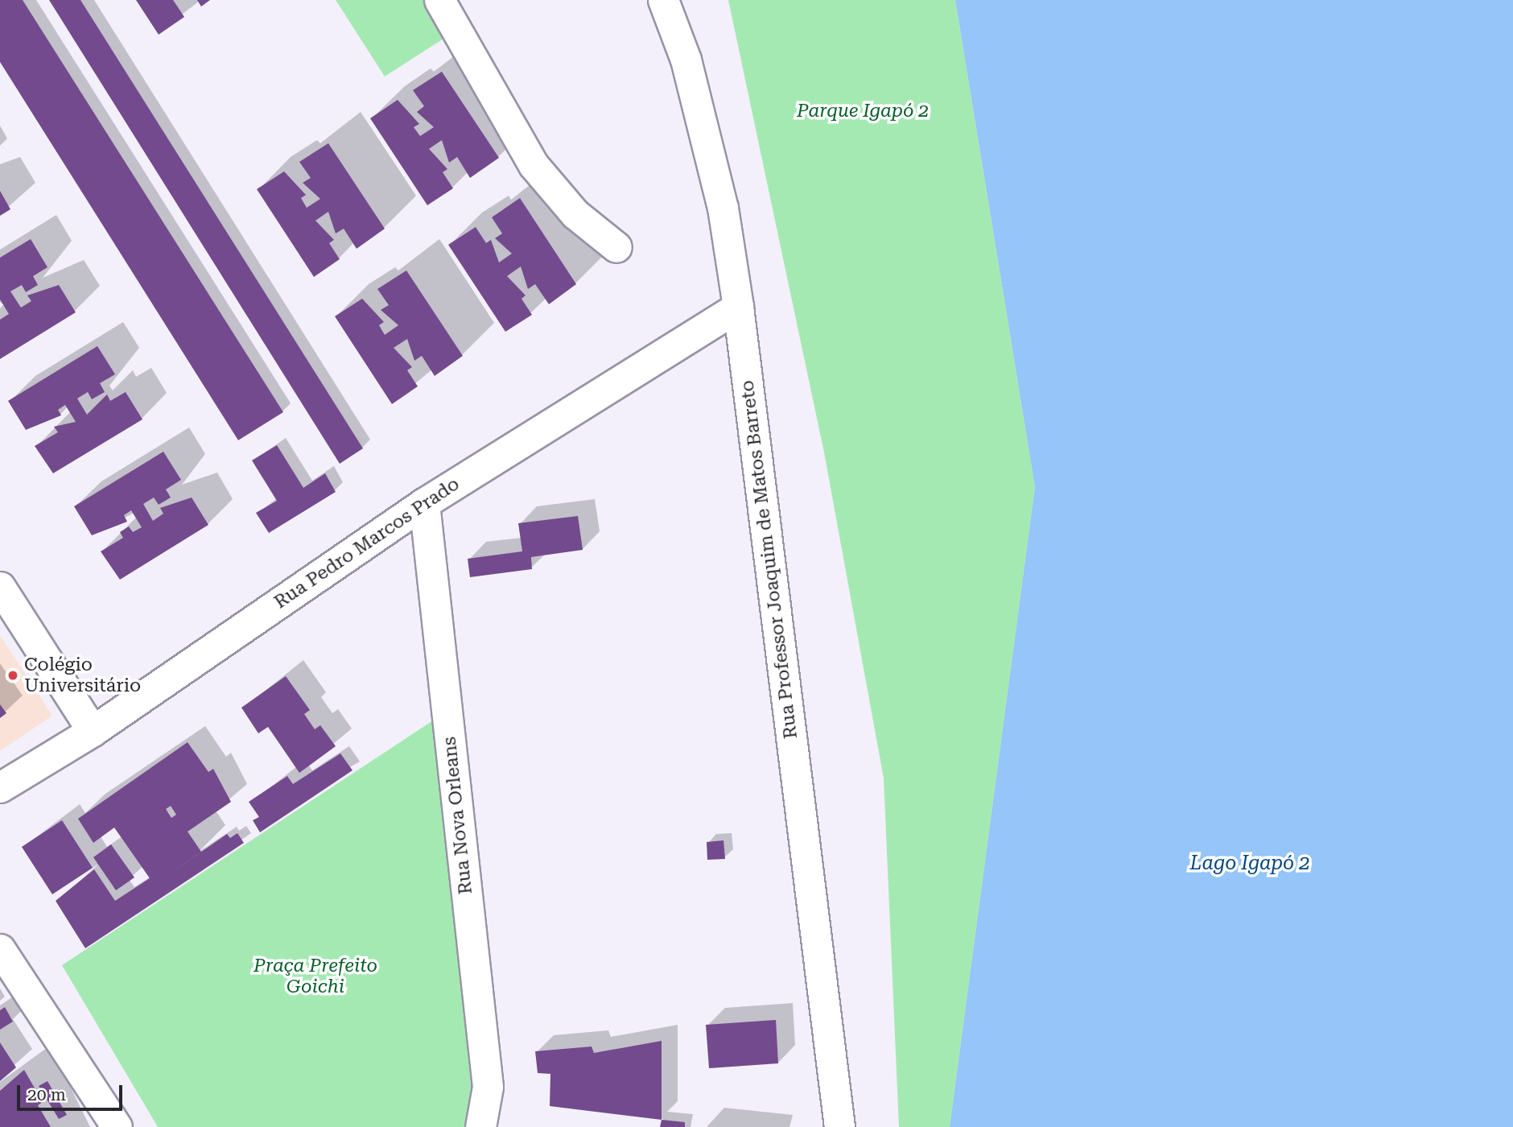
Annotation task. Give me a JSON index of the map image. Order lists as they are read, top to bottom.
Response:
{
  "streets": {
    "street": ["Rua Pedro Marcos Prado", "Rua Professor Joaquim de Matos Barreto", "Rua Nova Orleans"]
  },
  "crossings": [
    ["Rua Pedro Marcos Prado", "Rua Professor Joaquim de Matos Barreto"],
    ["Rua Pedro Marcos Prado", "Rua Nova Orleans"]
  ],
  "water": ["Lago Igapó 2"],
  "parks": ["Parque Igapó 2", "Praça Prefeito Goichi"],
  "places": ["Colégio Universitário"],
  "scale_bar": "20 m"
}
